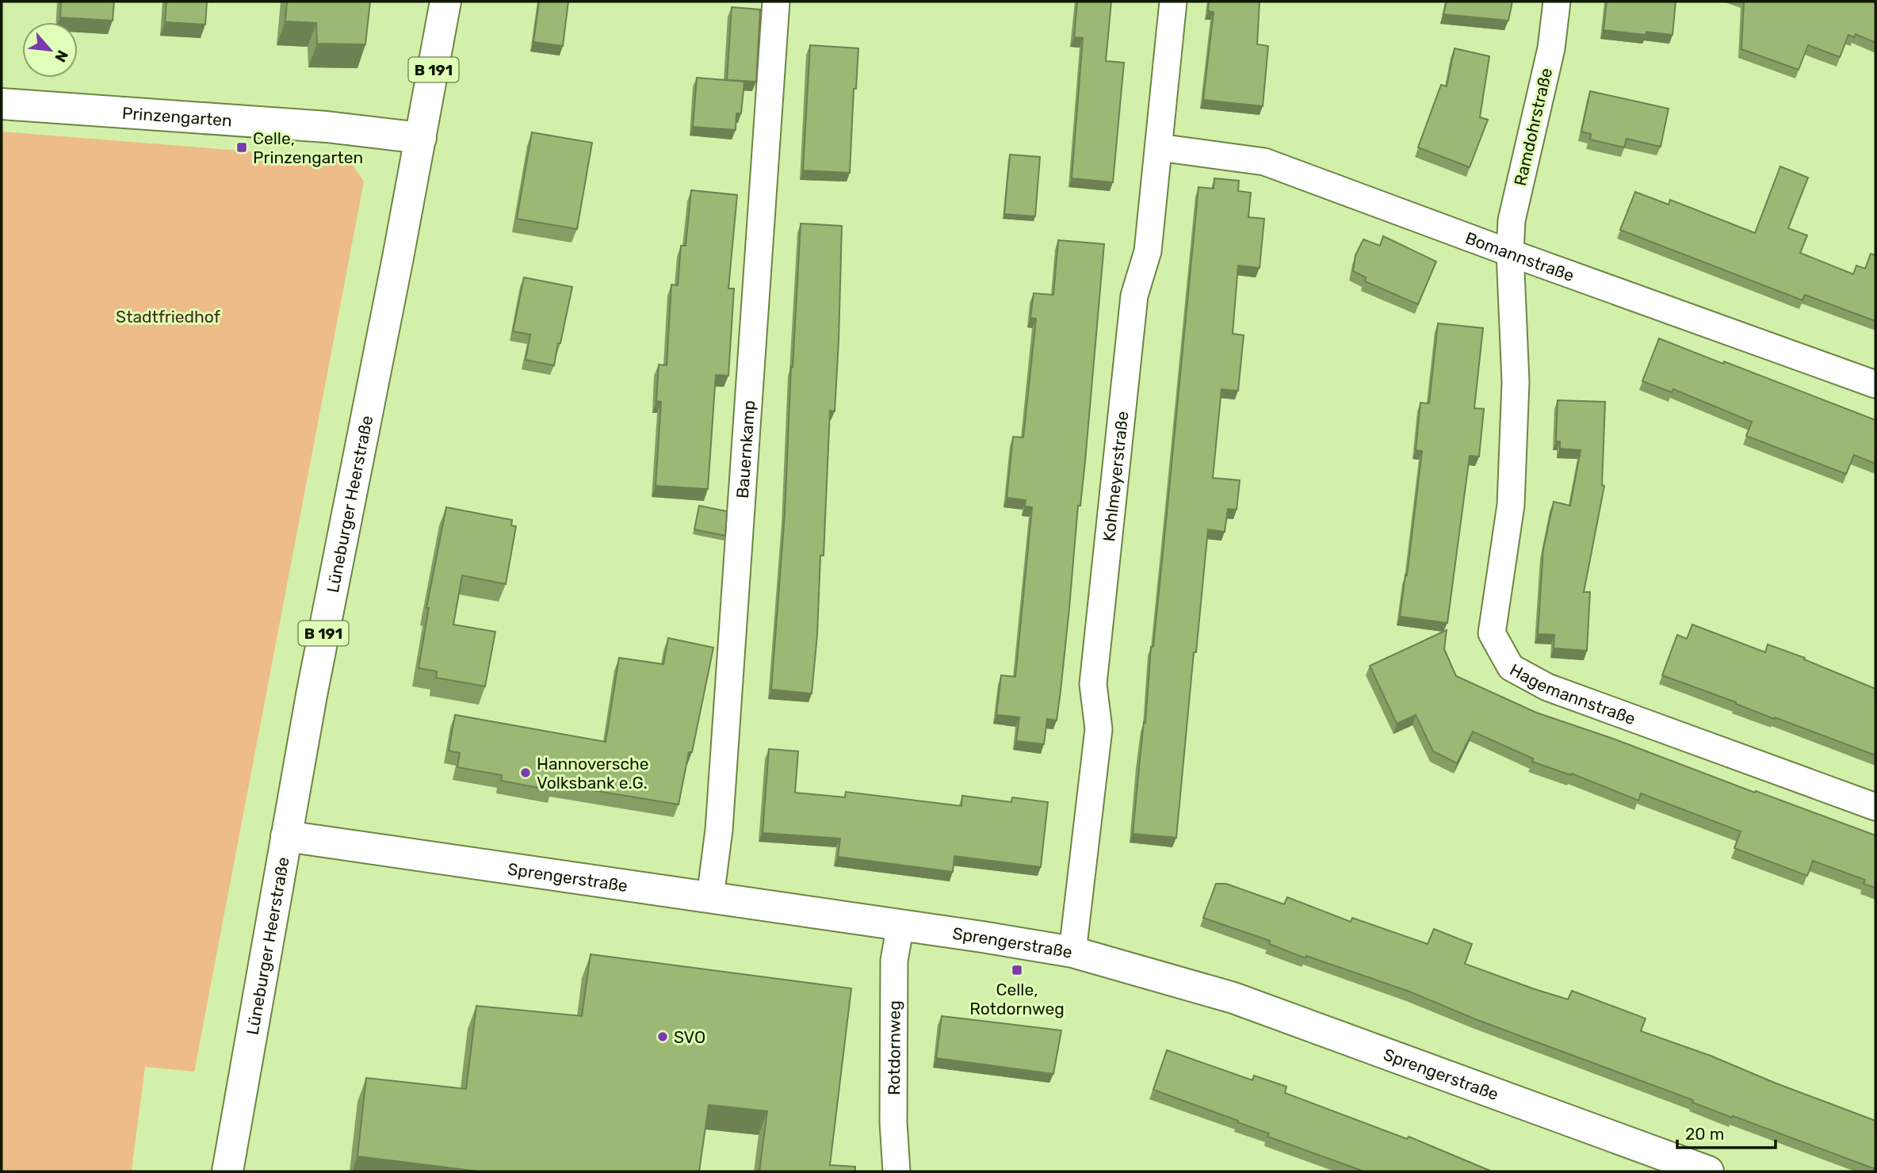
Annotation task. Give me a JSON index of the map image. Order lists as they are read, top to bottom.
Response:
{
  "streets": {
    "street": [
      "B 191",
      "Prinzengarten",
      "Ramdohrstraße",
      "Bomannstraße",
      "Bauernkamp",
      "Kohlmeyerstraße",
      "Lüneburger Heerstraße",
      "Hagemannstraße",
      "Sprengerstraße",
      "Rotdornweg"
    ]
  },
  "crossings": [
    ["Prinzengarten", "Lüneburger Heerstraße"],
    ["Ramdohrstraße", "Bomannstraße"],
    ["Ramdohrstraße", "Hagemannstraße"],
    ["Bomannstraße", "Kohlmeyerstraße"],
    ["Bomannstraße", "Hagemannstraße"],
    ["Bauernkamp", "Sprengerstraße"],
    ["Kohlmeyerstraße", "Sprengerstraße"],
    ["Lüneburger Heerstraße", "Sprengerstraße"],
    ["Sprengerstraße", "Rotdornweg"]
  ],
  "parks": ["Stadtfriedhof"],
  "places": {
    "transit": ["Celle, Prinzengarten", "Celle, Rotdornweg"],
    "other": ["Hannoversche Volksbank e.G.", "SVO"]
  },
  "scale_bar": "20 m",
  "north": "bottom right"
}
